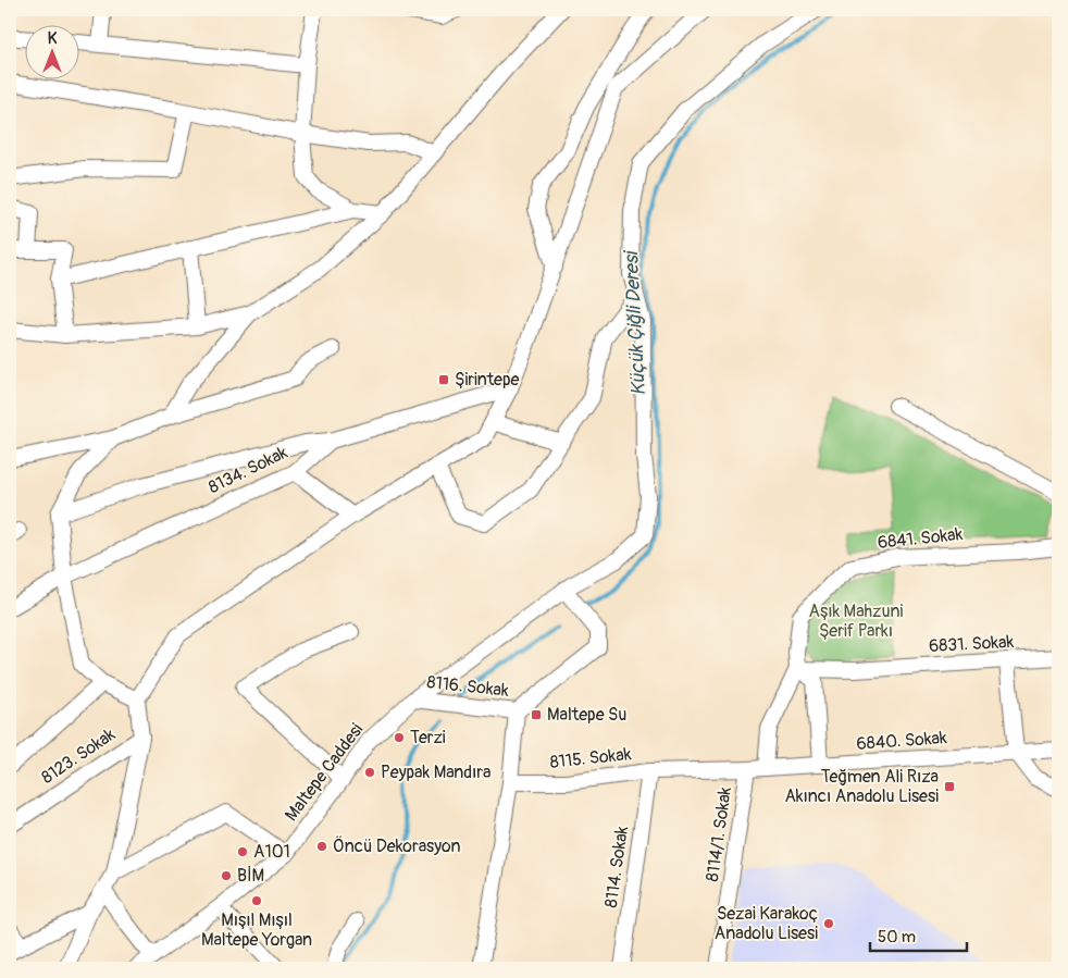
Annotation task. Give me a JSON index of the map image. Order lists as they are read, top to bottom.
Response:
{
  "streets": {
    "street": [
      "8134. Sokak",
      "6841. Sokak",
      "6831. Sokak",
      "8116. Sokak",
      "6840. Sokak",
      "8123. Sokak",
      "8115. Sokak",
      "Maltepe Caddesi",
      "8114/1. Sokak",
      "8114. Sokak"
    ]
  },
  "crossings": [
    ["6841. Sokak", "6831. Sokak"],
    ["8116. Sokak", "Maltepe Caddesi"],
    ["6840. Sokak", "8115. Sokak"],
    ["6840. Sokak", "8114/1. Sokak"],
    ["8115. Sokak", "8114/1. Sokak"],
    ["8115. Sokak", "8114. Sokak"]
  ],
  "water": ["Küçük Çiğli Deresi"],
  "parks": ["Aşık Mahzuni Şerif Parkı"],
  "places": {
    "transit": ["Şirintepe", "Maltepe Su", "Teğmen Ali Rıza Akıncı Anadolu Lisesi"],
    "other": [
      "Terzi",
      "Peypak Mandıra",
      "Öncü Dekorasyon",
      "A101",
      "BİM",
      "Mışıl Mışıl Maltepe Yorgan",
      "Sezai Karakoç Anadolu Lisesi"
    ]
  },
  "scale_bar": "50 m",
  "north": "top"
}
